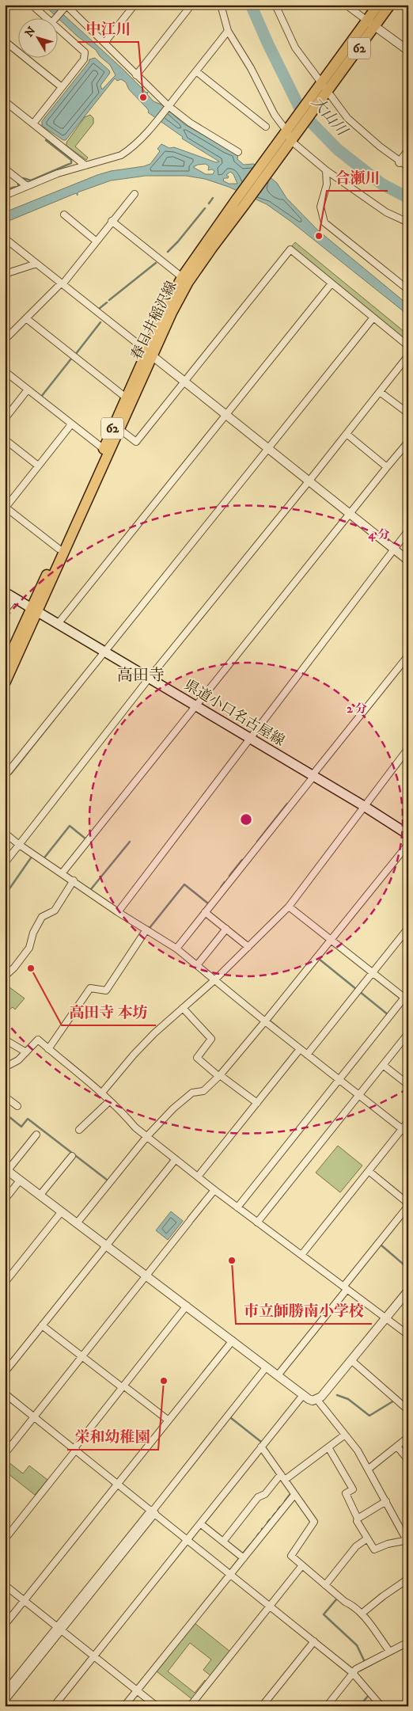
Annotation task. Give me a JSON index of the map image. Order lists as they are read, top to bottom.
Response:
{
  "streets": {
    "main road": ["62", "春日井稲沢線", "県道小口名古屋線"]
  },
  "crossings": [
    ["春日井稲沢線", "県道小口名古屋線"]
  ],
  "districts": ["高田寺"],
  "water": ["大山川"],
  "places": [
    "中江川",
    "合瀬川",
    "高田寺 本坊",
    "市立師勝南小学校",
    "栄和幼稚園"
  ],
  "north": "top left",
  "rings": ["4 分", "2 分"]
}
